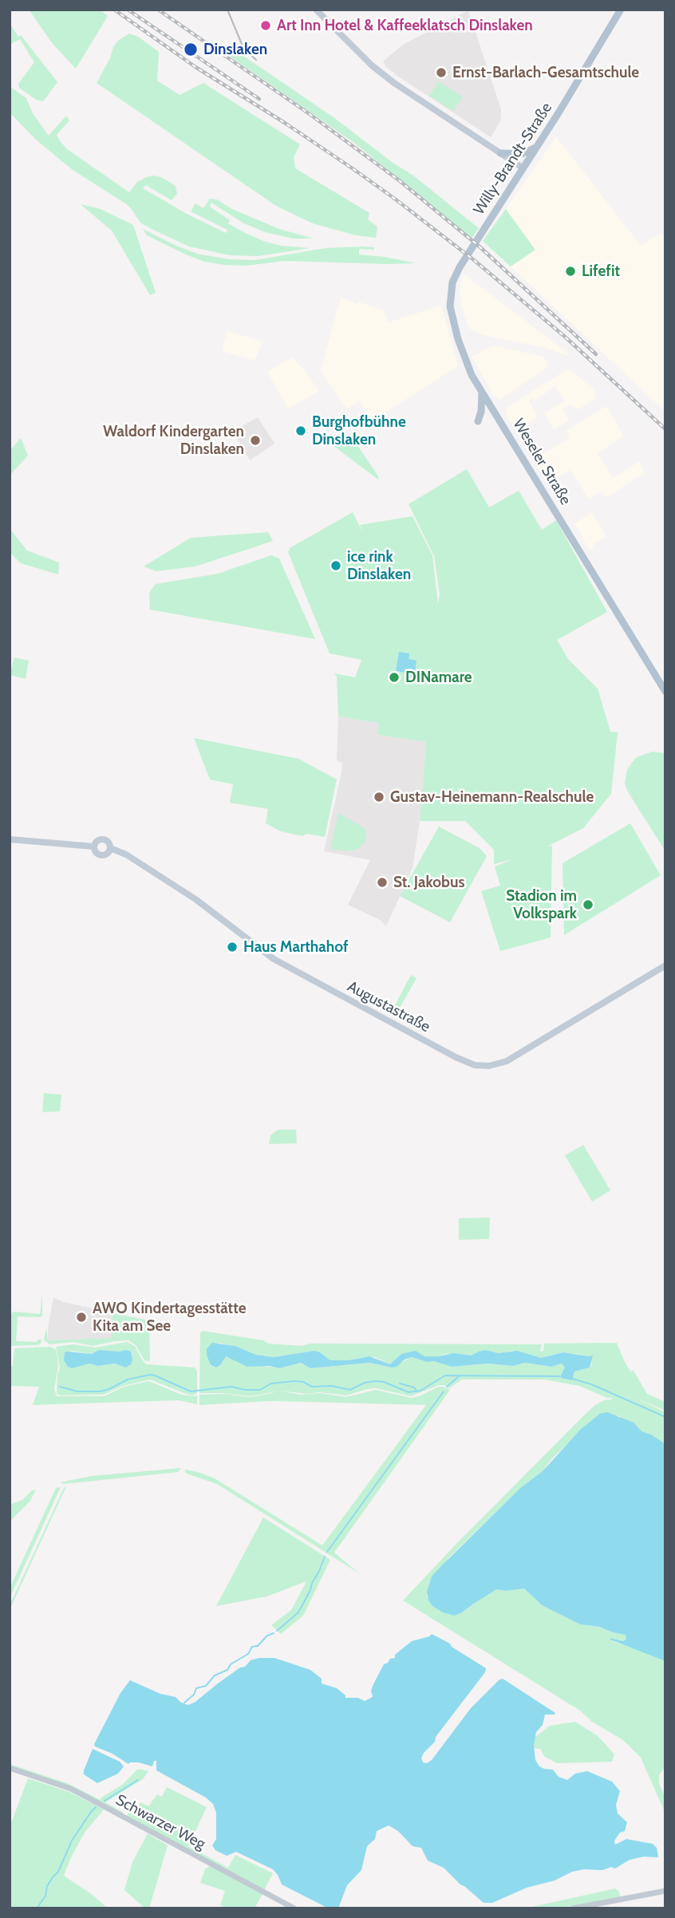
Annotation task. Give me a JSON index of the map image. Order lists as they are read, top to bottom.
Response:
{
  "streets": {
    "main road": ["Willy-Brandt-Straße", "Weseler Straße", "Augustastraße"],
    "street": ["Schwarzer Weg"]
  },
  "crossings": [
    ["Willy-Brandt-Straße", "Weseler Straße"]
  ],
  "places": [
    "Art Inn Hotel & Kaffeeklatsch Dinslaken",
    "Dinslaken",
    "Ernst-Barlach-Gesamtschule",
    "Lifefit",
    "Burghofbühne Dinslaken",
    "Waldorf Kindergarten Dinslaken",
    "ice rink Dinslaken",
    "DINamare",
    "Gustav-Heinemann-Realschule",
    "St. Jakobus",
    "Stadion im Volkspark",
    "Haus Marthahof",
    "AWO Kindertagesstätte Kita am See"
  ]
}
